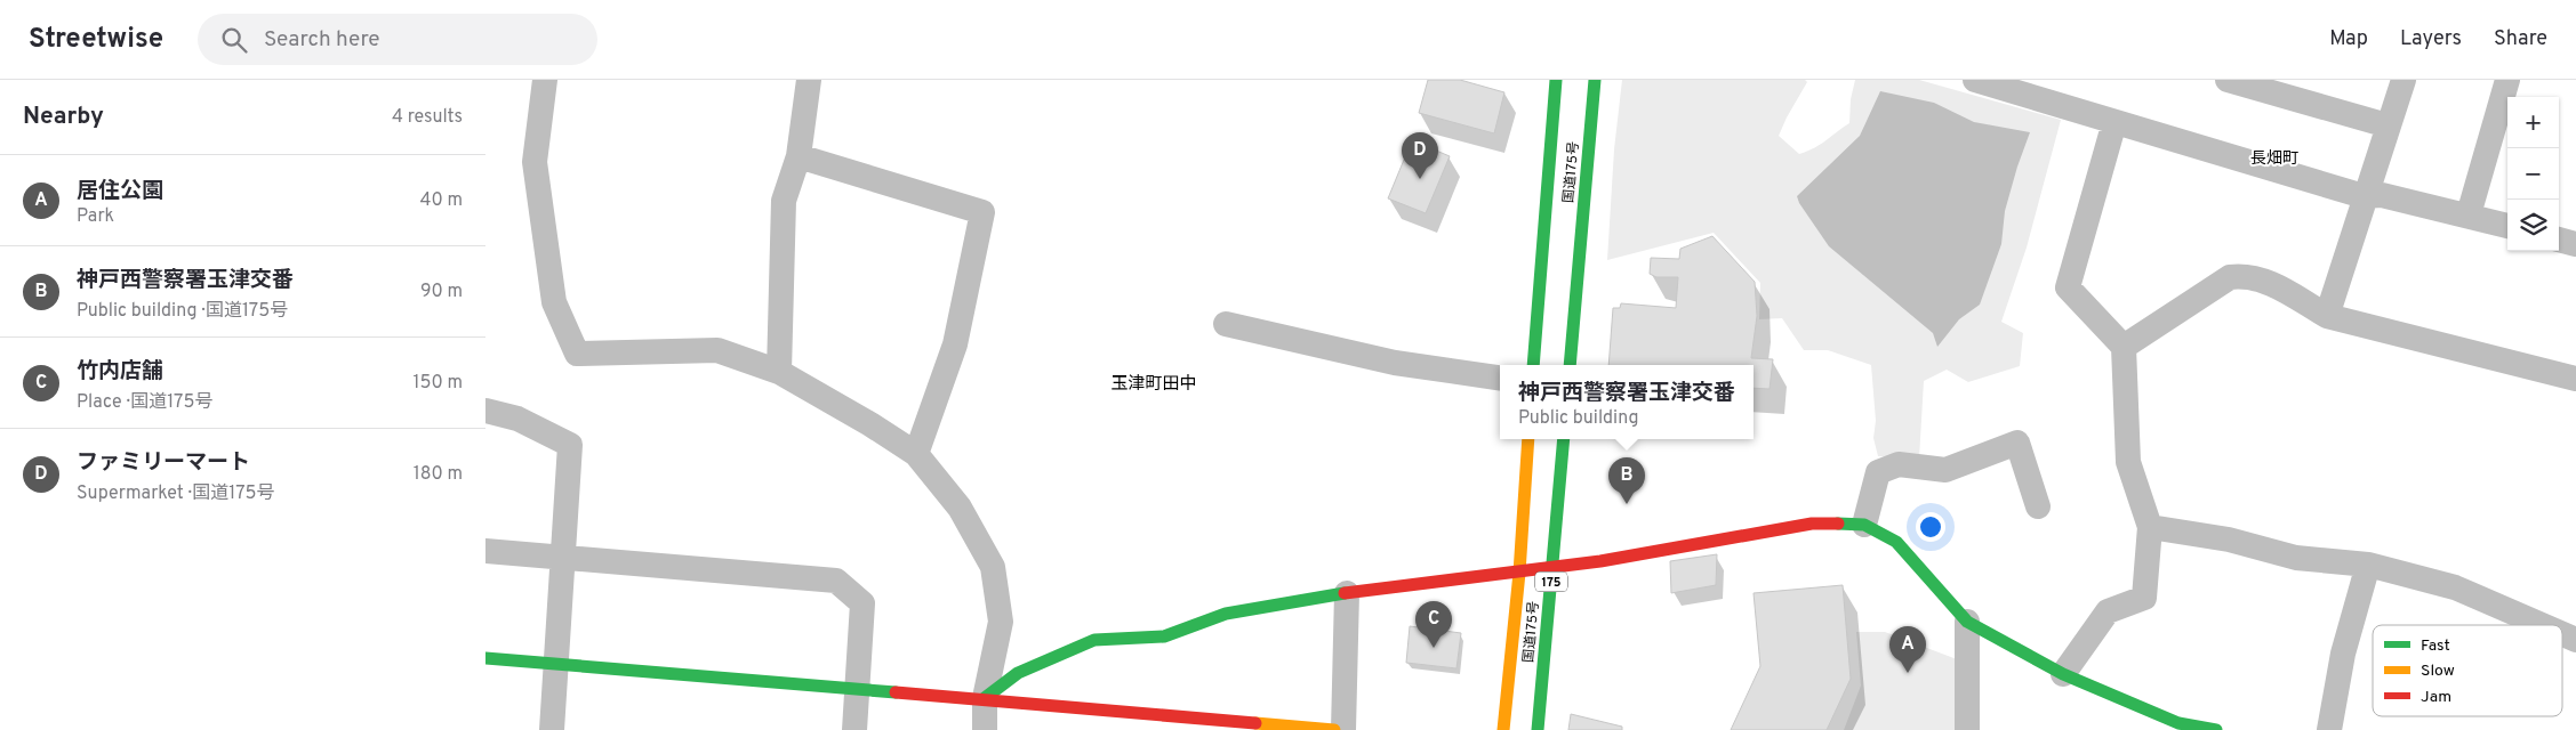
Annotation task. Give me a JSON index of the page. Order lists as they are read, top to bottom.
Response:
{
  "streets": {
    "main road": ["国道175号", "175"]
  },
  "districts": ["長畑町", "玉津町田中"],
  "legend": ["Fast", "Slow", "Jam"],
  "page": {
    "header": "Streetwise",
    "search": "Search here",
    "nav": ["Map", "Layers", "Share"],
    "heading": ["Nearby", "4 results"],
    "map_buttons": ["+", "−"],
    "pins": [
      "D",
      "B",
      "C",
      "A"
    ],
    "list": [
      {
        "mark": "A",
        "name": "居住公園",
        "note": "Park",
        "value": "40 m"
      },
      {
        "mark": "B",
        "name": "神戸西警察署玉津交番",
        "note": "Public building · 国道175号",
        "value": "90 m"
      },
      {
        "mark": "C",
        "name": "竹内店舗",
        "note": "Place · 国道175号",
        "value": "150 m"
      },
      {
        "mark": "D",
        "name": "ファミリーマート",
        "note": "Supermarket · 国道175号",
        "value": "180 m"
      }
    ],
    "popup": ["神戸西警察署玉津交番", "Public building"]
  }
}
